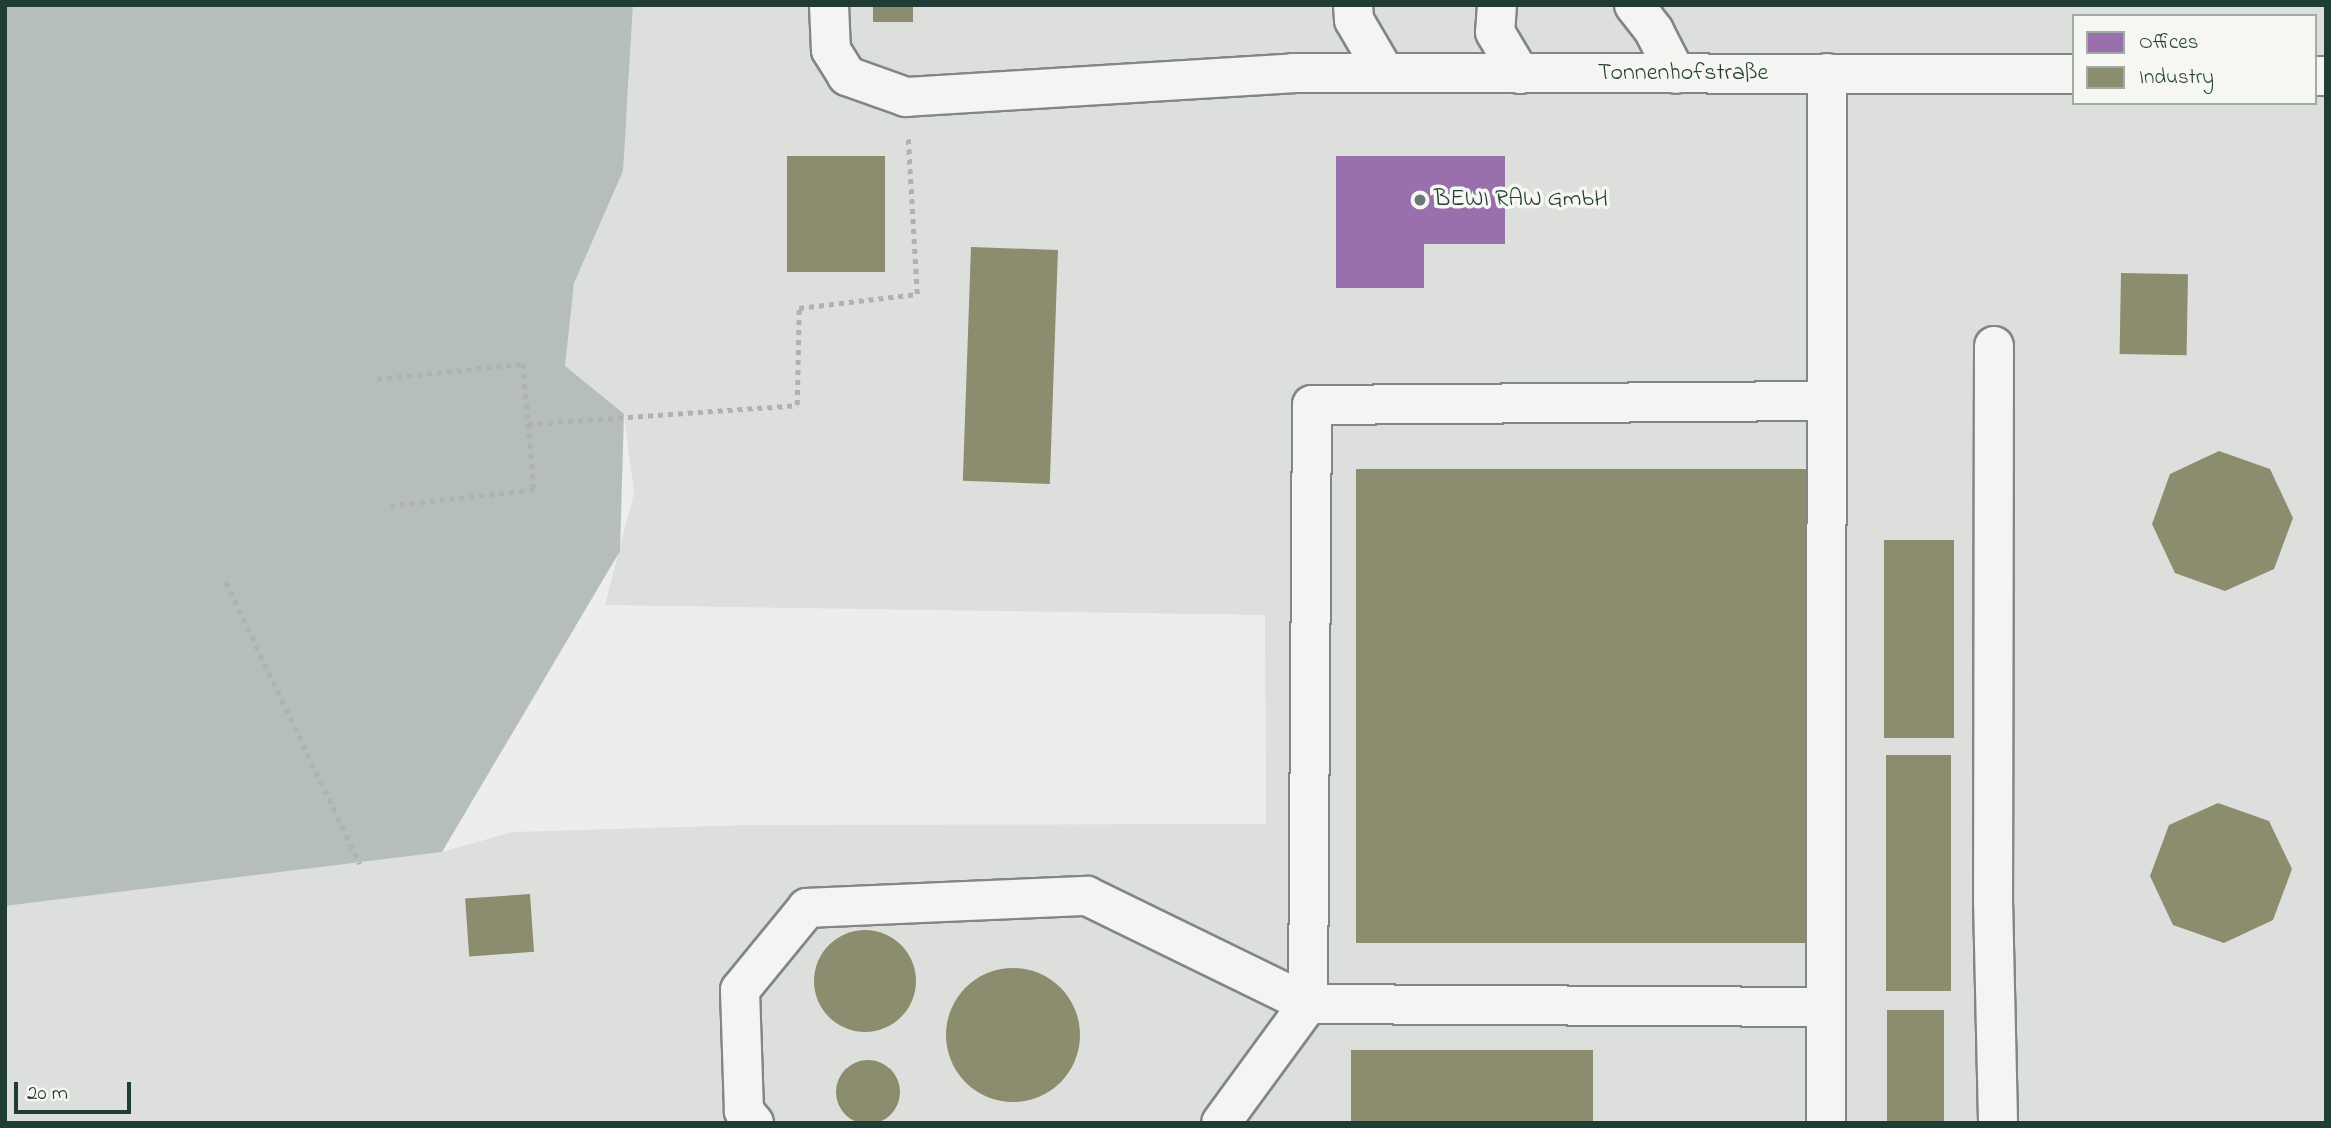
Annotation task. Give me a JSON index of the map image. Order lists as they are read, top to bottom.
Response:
{
  "streets": {
    "street": ["Tonnenhofstraße"]
  },
  "places": ["BEWI RAW GmbH"],
  "legend": ["Offices", "Industry"],
  "scale_bar": "20 m"
}
